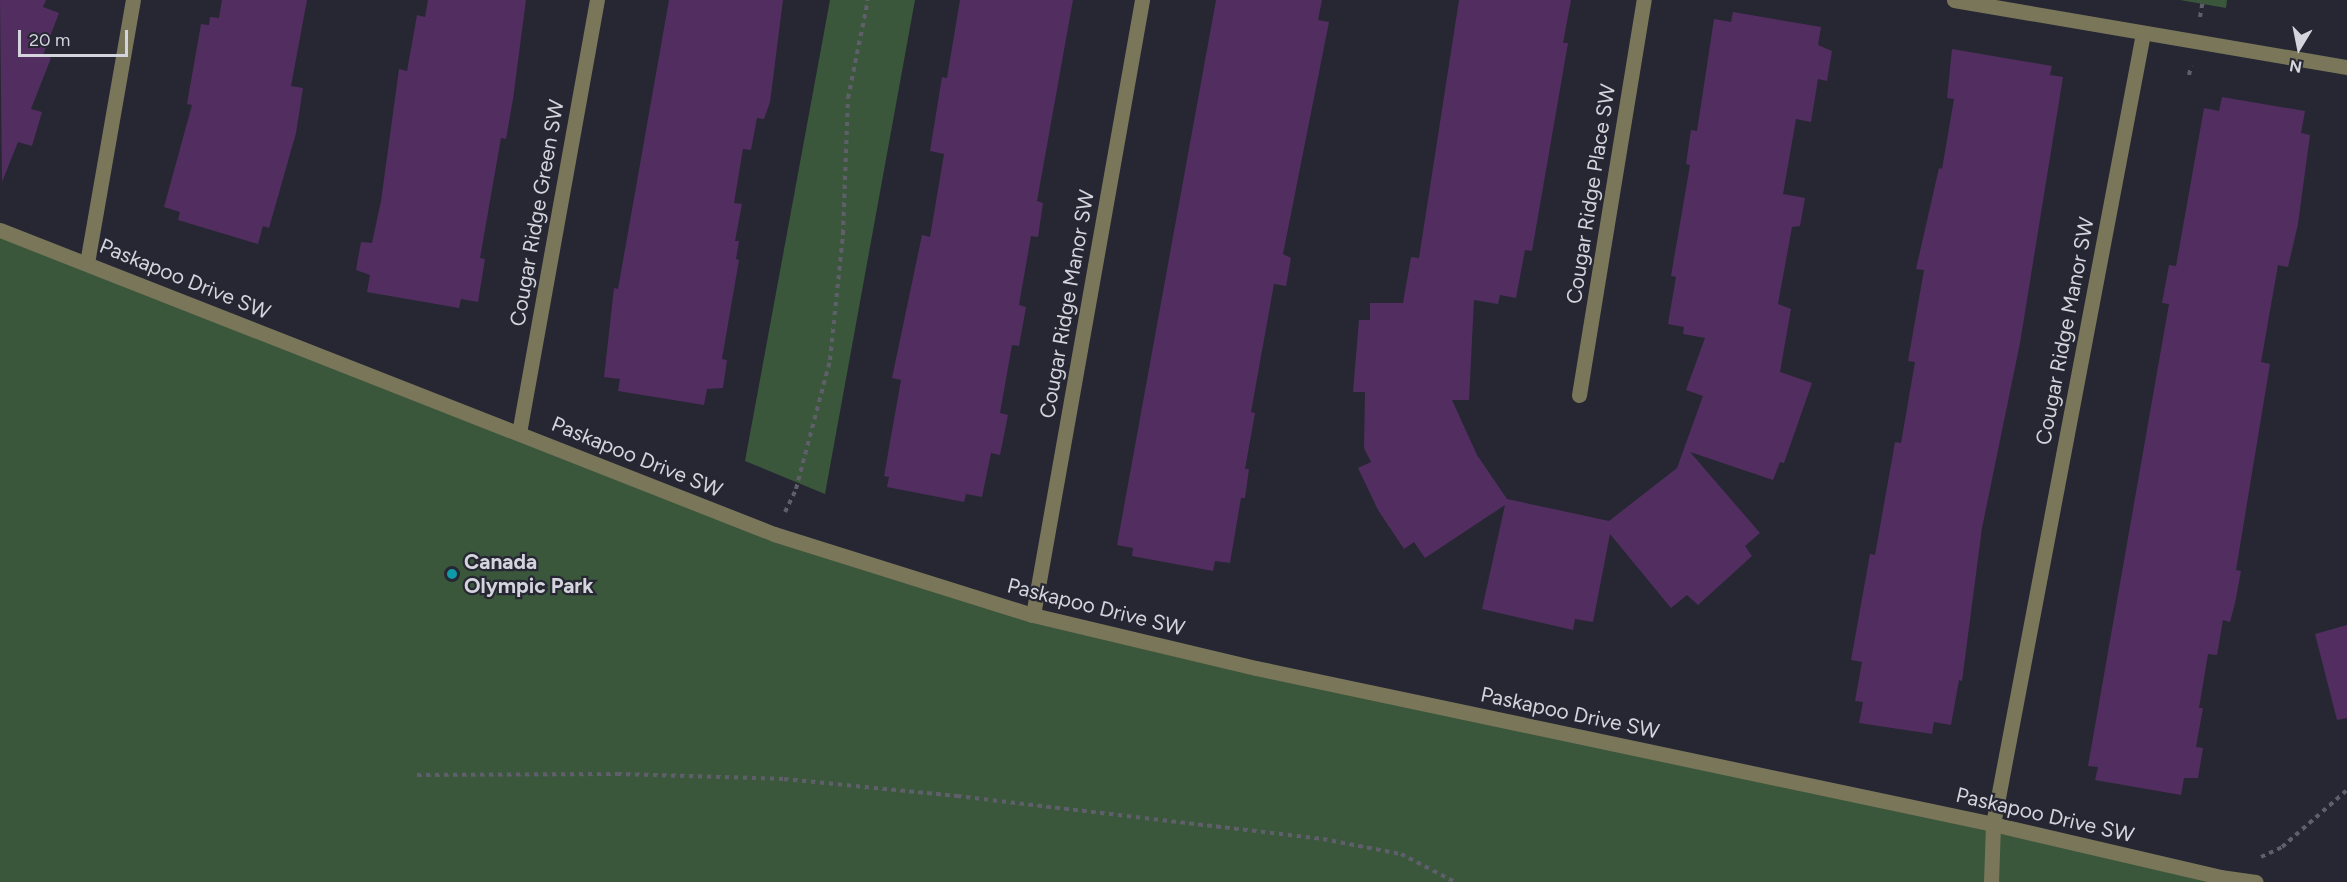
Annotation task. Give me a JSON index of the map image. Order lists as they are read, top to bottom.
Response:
{
  "streets": {
    "street": [
      "Cougar Ridge Place SW",
      "Cougar Ridge Green SW",
      "Paskapoo Drive SW",
      "Cougar Ridge Manor SW"
    ]
  },
  "crossings": [
    ["Cougar Ridge Green SW", "Paskapoo Drive SW"],
    ["Paskapoo Drive SW", "Cougar Ridge Manor SW"]
  ],
  "places": ["Canada Olympic Park"],
  "scale_bar": "20 m",
  "north": "bottom"
}
